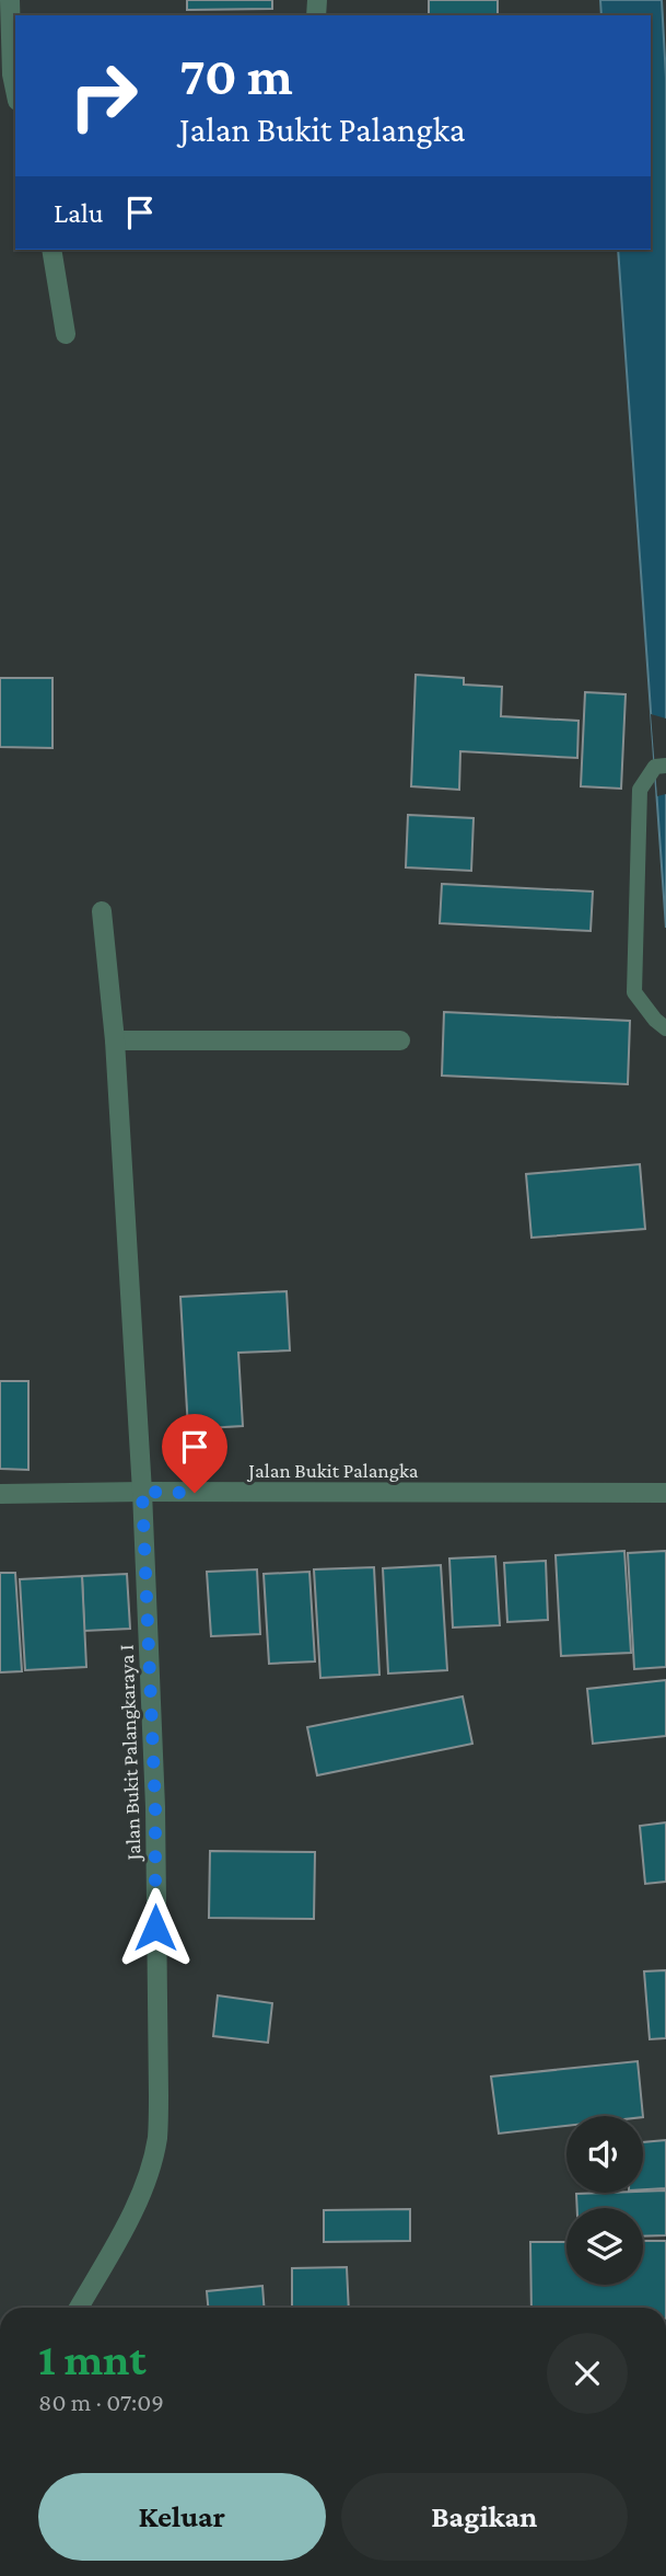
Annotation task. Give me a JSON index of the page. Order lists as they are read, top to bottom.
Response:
{
  "streets": {
    "street": ["Jalan Bukit Palangka", "Jalan Bukit Palangkaraya I"]
  },
  "crossings": [
    ["Jalan Bukit Palangka", "Jalan Bukit Palangkaraya I"]
  ],
  "page": {
    "turn": ["70 m", "Jalan Bukit Palangka"],
    "then": "Lalu",
    "heading": ["1 mnt", "80 m · 07:09"],
    "buttons": ["Keluar", "Bagikan"]
  }
}
